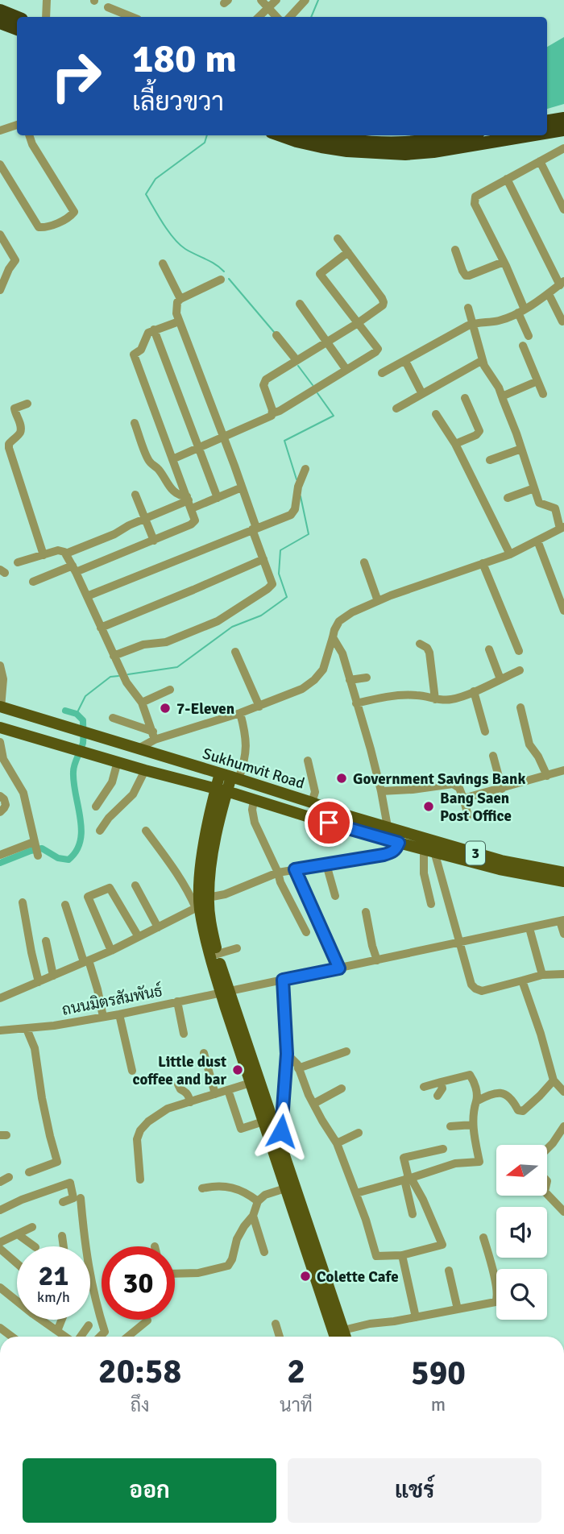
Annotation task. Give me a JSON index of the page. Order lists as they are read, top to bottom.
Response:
{
  "streets": {
    "main road": ["Sukhumvit Road", "3"],
    "street": ["ถนนมิตรสัมพันธ์"]
  },
  "places": [
    "7-Eleven",
    "Government Savings Bank",
    "Bang Saen Post Office",
    "Little dust coffee and bar",
    "Colette Cafe"
  ],
  "north": "left",
  "page": {
    "turn": ["180 m", "เลี้ยวขวา"],
    "speed": "21 km/h",
    "limit": "30",
    "eta": [
      "20:58",
      "ถึง",
      "2",
      "นาที",
      "590",
      "m"
    ],
    "buttons": ["ออก", "แชร์"]
  }
}
